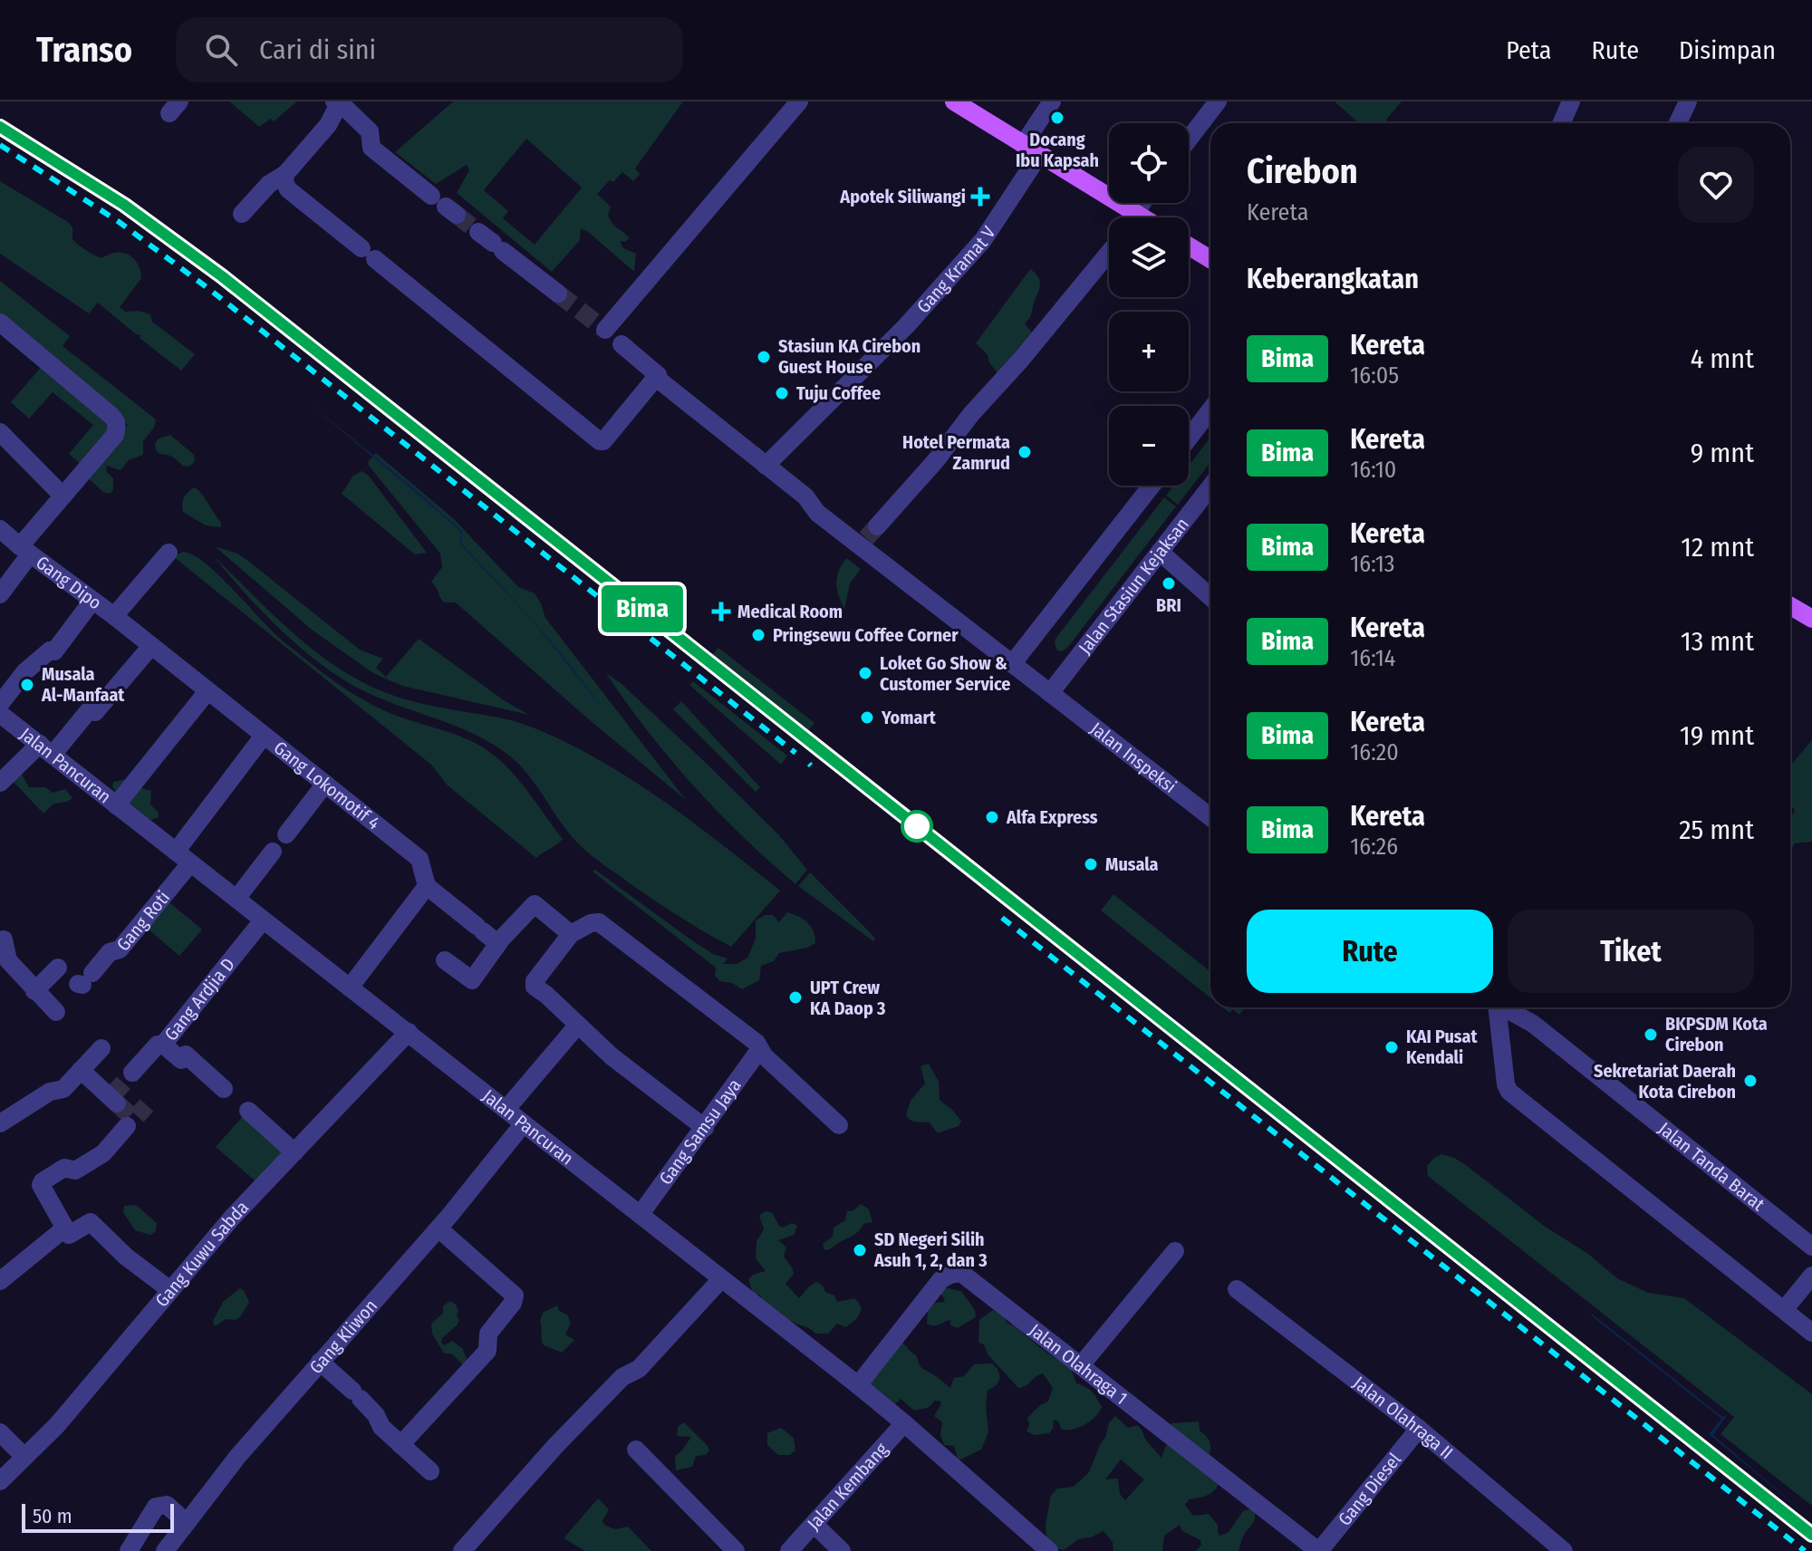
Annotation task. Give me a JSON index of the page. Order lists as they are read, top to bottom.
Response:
{
  "streets": {
    "street": [
      "Gang Kramat V",
      "Gang Dipo",
      "Jalan Stasiun Kejaksan",
      "Jalan Inspeksi",
      "Jalan Pancuran",
      "Gang Lokomotif 4",
      "Gang Roti",
      "Gang Ardjia D",
      "Gang Samsu Jaya",
      "Jalan Tanda Barat",
      "Gang Kuwu Sabda",
      "Gang Kliwon",
      "Jalan Olahraga 1",
      "Jalan Olahraga II",
      "Jalan Kembang",
      "Gang Diesel"
    ]
  },
  "crossings": [
    ["Gang Kramat V", "Jalan Inspeksi"],
    ["Gang Dipo", "Gang Lokomotif 4"],
    ["Jalan Stasiun Kejaksan", "Jalan Inspeksi"],
    ["Jalan Pancuran", "Gang Roti"],
    ["Jalan Pancuran", "Gang Ardjia D"],
    ["Jalan Pancuran", "Gang Samsu Jaya"],
    ["Jalan Pancuran", "Gang Kuwu Sabda"],
    ["Jalan Pancuran", "Gang Kliwon"],
    ["Jalan Pancuran", "Jalan Olahraga 1"],
    ["Jalan Pancuran", "Jalan Kembang"],
    ["Gang Lokomotif 4", "Gang Roti"],
    ["Jalan Olahraga 1", "Gang Diesel"],
    ["Jalan Olahraga II", "Gang Diesel"]
  ],
  "places": {
    "other": [
      "Docang Ibu Kapsah",
      "Stasiun KA Cirebon Guest House",
      "Tuju Coffee",
      "Hotel Permata Zamrud",
      "BRI",
      "Pringsewu Coffee Corner",
      "Loket Go Show & Customer Service",
      "Musala Al-Manfaat",
      "Yomart",
      "Alfa Express",
      "Musala",
      "UPT Crew KA Daop 3",
      "BKPSDM Kota Cirebon",
      "KAI Pusat Kendali",
      "Sekretariat Daerah Kota Cirebon",
      "SD Negeri Silih Asuh 1, 2, dan 3"
    ],
    "health": ["Apotek Siliwangi", "Medical Room"]
  },
  "scale_bar": "50 m",
  "page": {
    "header": "Transo",
    "search": "Cari di sini",
    "nav": ["Peta", "Rute", "Disimpan"],
    "on_map": "Bima",
    "map_buttons": ["+", "−"],
    "heading": [
      ["Cirebon", "Kereta"],
      "Keberangkatan"
    ],
    "list": [
      {
        "mark": "Bima",
        "name": "Kereta",
        "note": "16:05",
        "value": "4 mnt"
      },
      {
        "mark": "Bima",
        "name": "Kereta",
        "note": "16:10",
        "value": "9 mnt"
      },
      {
        "mark": "Bima",
        "name": "Kereta",
        "note": "16:13",
        "value": "12 mnt"
      },
      {
        "mark": "Bima",
        "name": "Kereta",
        "note": "16:14",
        "value": "13 mnt"
      },
      {
        "mark": "Bima",
        "name": "Kereta",
        "note": "16:20",
        "value": "19 mnt"
      },
      {
        "mark": "Bima",
        "name": "Kereta",
        "note": "16:26",
        "value": "25 mnt"
      }
    ],
    "buttons": ["Rute", "Tiket"],
    "scale": "50 m"
  }
}
